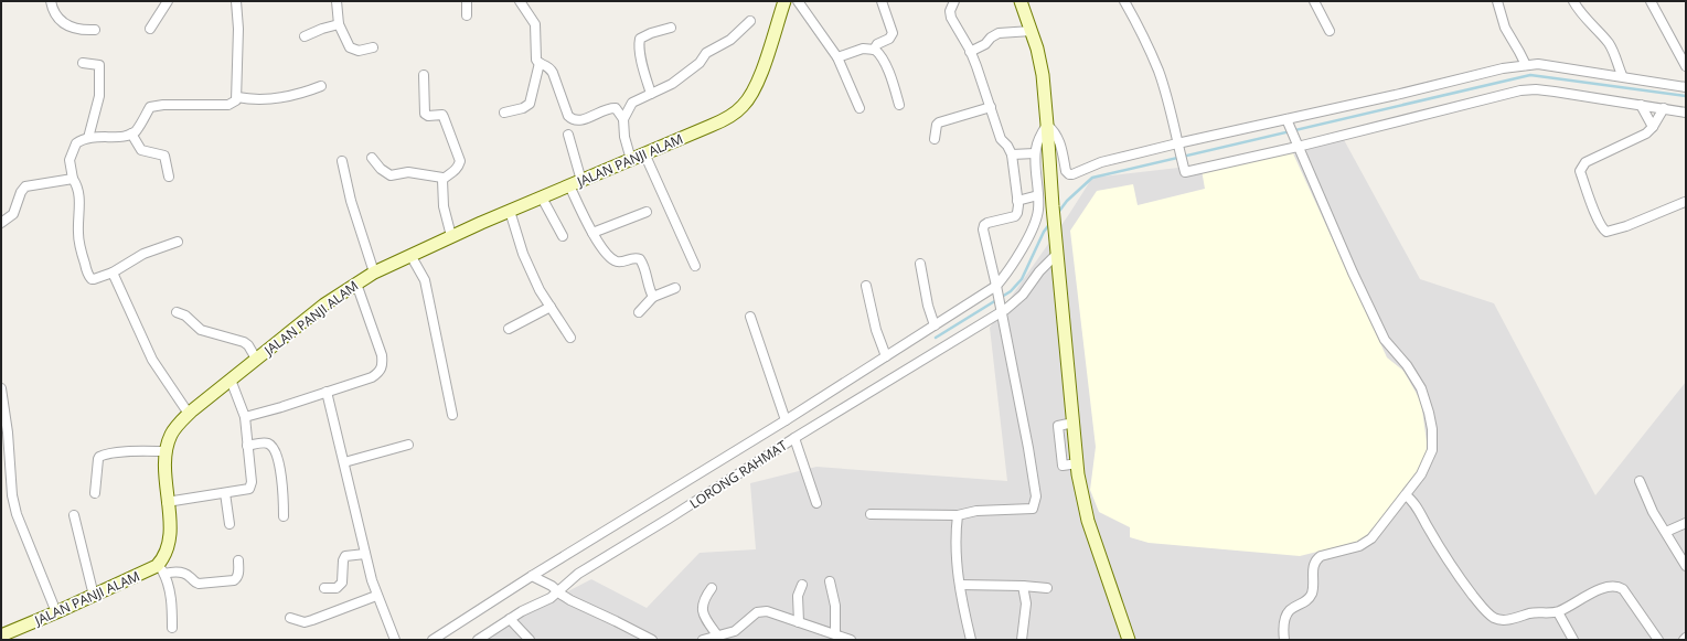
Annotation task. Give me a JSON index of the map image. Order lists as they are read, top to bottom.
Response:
{
  "streets": {
    "main road": ["JALAN PANJI ALAM"],
    "street": ["LORONG RAHMAT"]
  }
}
